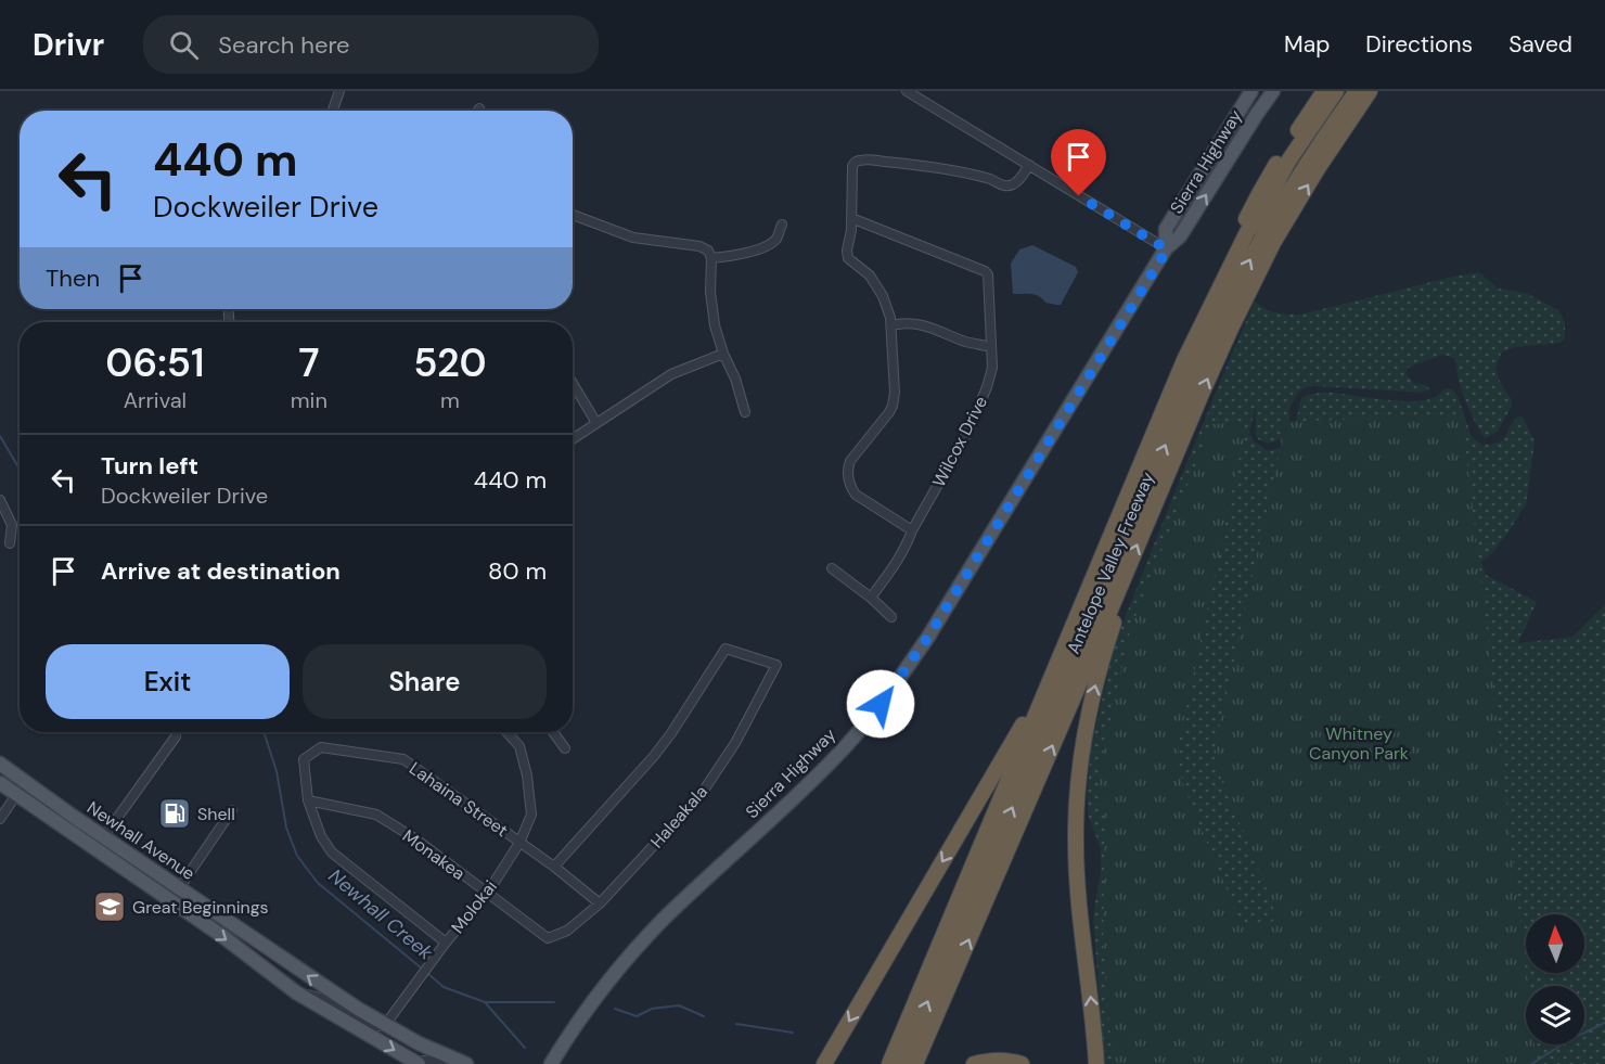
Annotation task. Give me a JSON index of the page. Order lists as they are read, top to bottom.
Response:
{
  "streets": {
    "highway": ["Antelope Valley Freeway"],
    "main road": ["Sierra Highway", "Newhall Avenue"],
    "street": [
      "Wilcox Drive",
      "Lahaina Street",
      "Haleakala",
      "Monakea",
      "Molokai"
    ]
  },
  "crossings": [
    ["Lahaina Street", "Haleakala"],
    ["Lahaina Street", "Monakea"],
    ["Lahaina Street", "Molokai"],
    ["Haleakala", "Monakea"],
    ["Newhall Avenue", "Molokai"],
    ["Monakea", "Molokai"]
  ],
  "water": ["Newhall Creek"],
  "parks": ["Whitney Canyon Park"],
  "places": {
    "fuel station": ["Shell"],
    "school or university": ["Great Beginnings"]
  },
  "north": "top",
  "page": {
    "header": "Drivr",
    "search": "Search here",
    "nav": ["Map", "Directions", "Saved"],
    "turn": ["440 m", "Dockweiler Drive"],
    "then": "Then",
    "eta": [
      "06:51",
      "Arrival",
      "7",
      "min",
      "520",
      "m"
    ],
    "list": [
      {
        "name": "Turn left",
        "note": "Dockweiler Drive",
        "value": "440 m"
      },
      {
        "name": "Arrive at destination",
        "value": "80 m"
      }
    ],
    "buttons": ["Exit", "Share"]
  }
}
